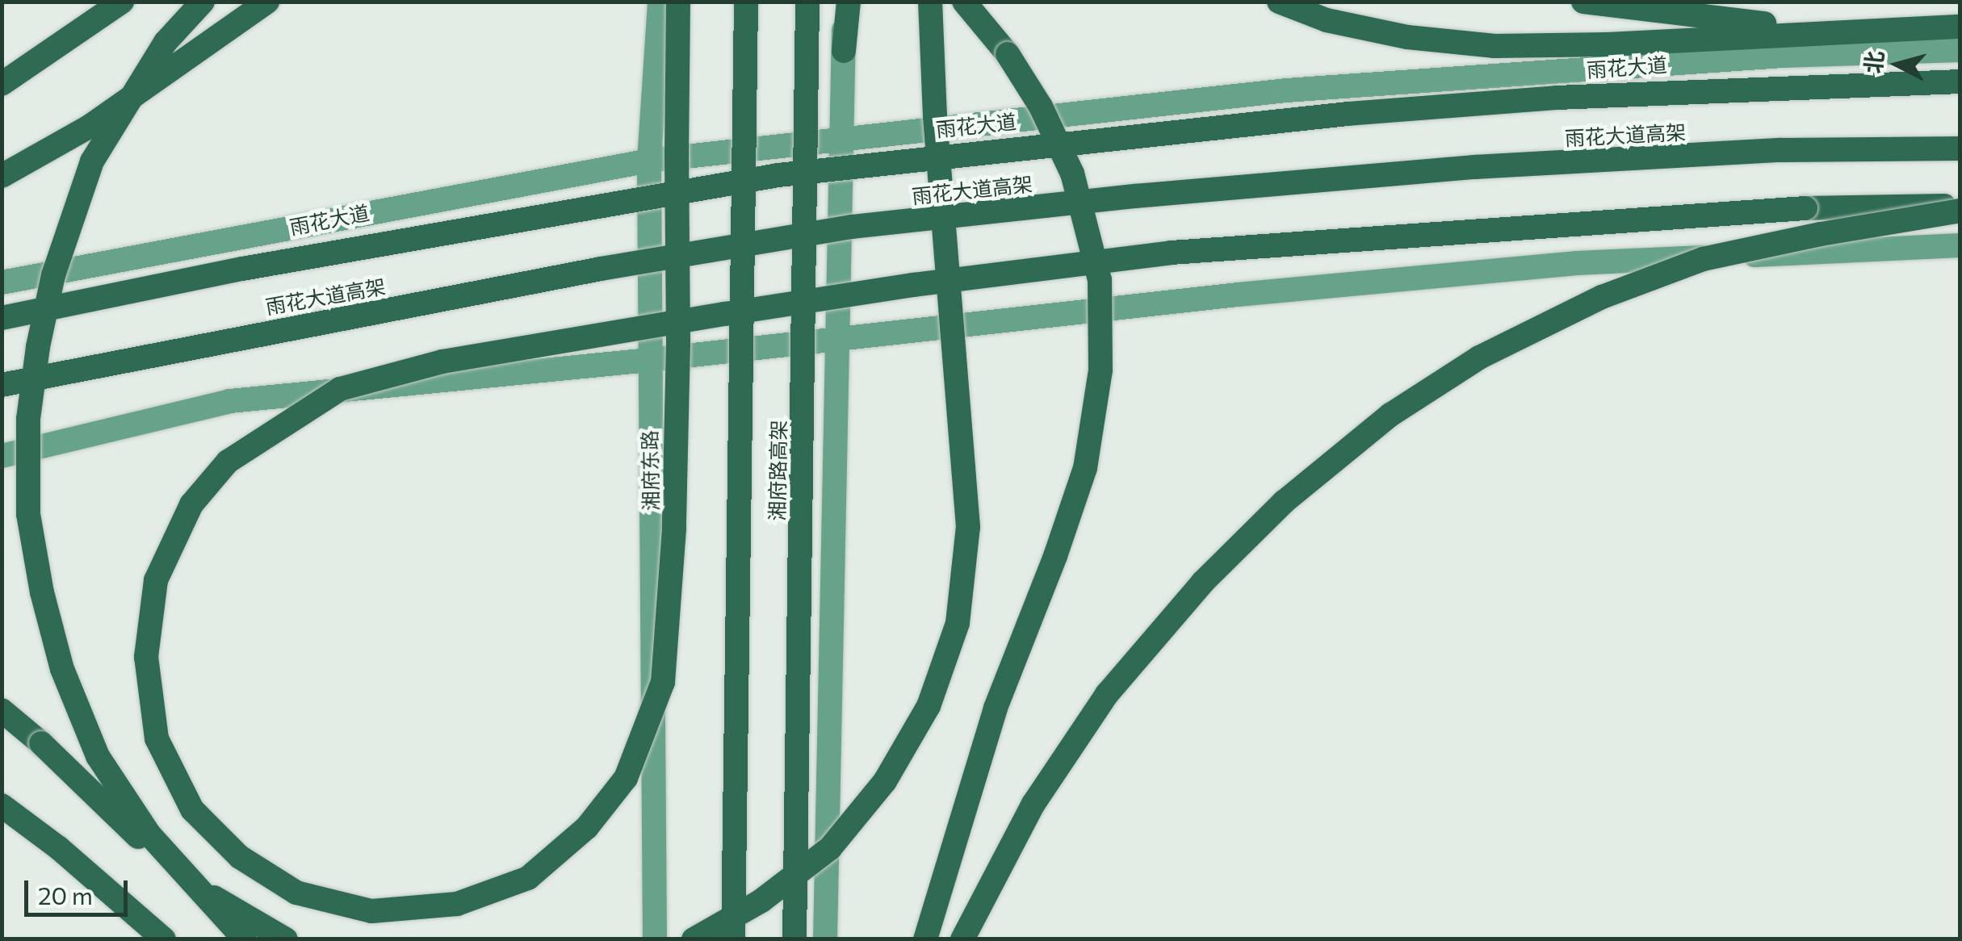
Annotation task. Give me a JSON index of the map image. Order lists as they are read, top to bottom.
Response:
{
  "streets": {
    "highway": ["雨花大道高架", "湘府路高架"],
    "main road": ["雨花大道", "湘府东路"]
  },
  "crossings": [
    ["雨花大道", "湘府东路"]
  ],
  "scale_bar": "20 m",
  "north": "left"
}
